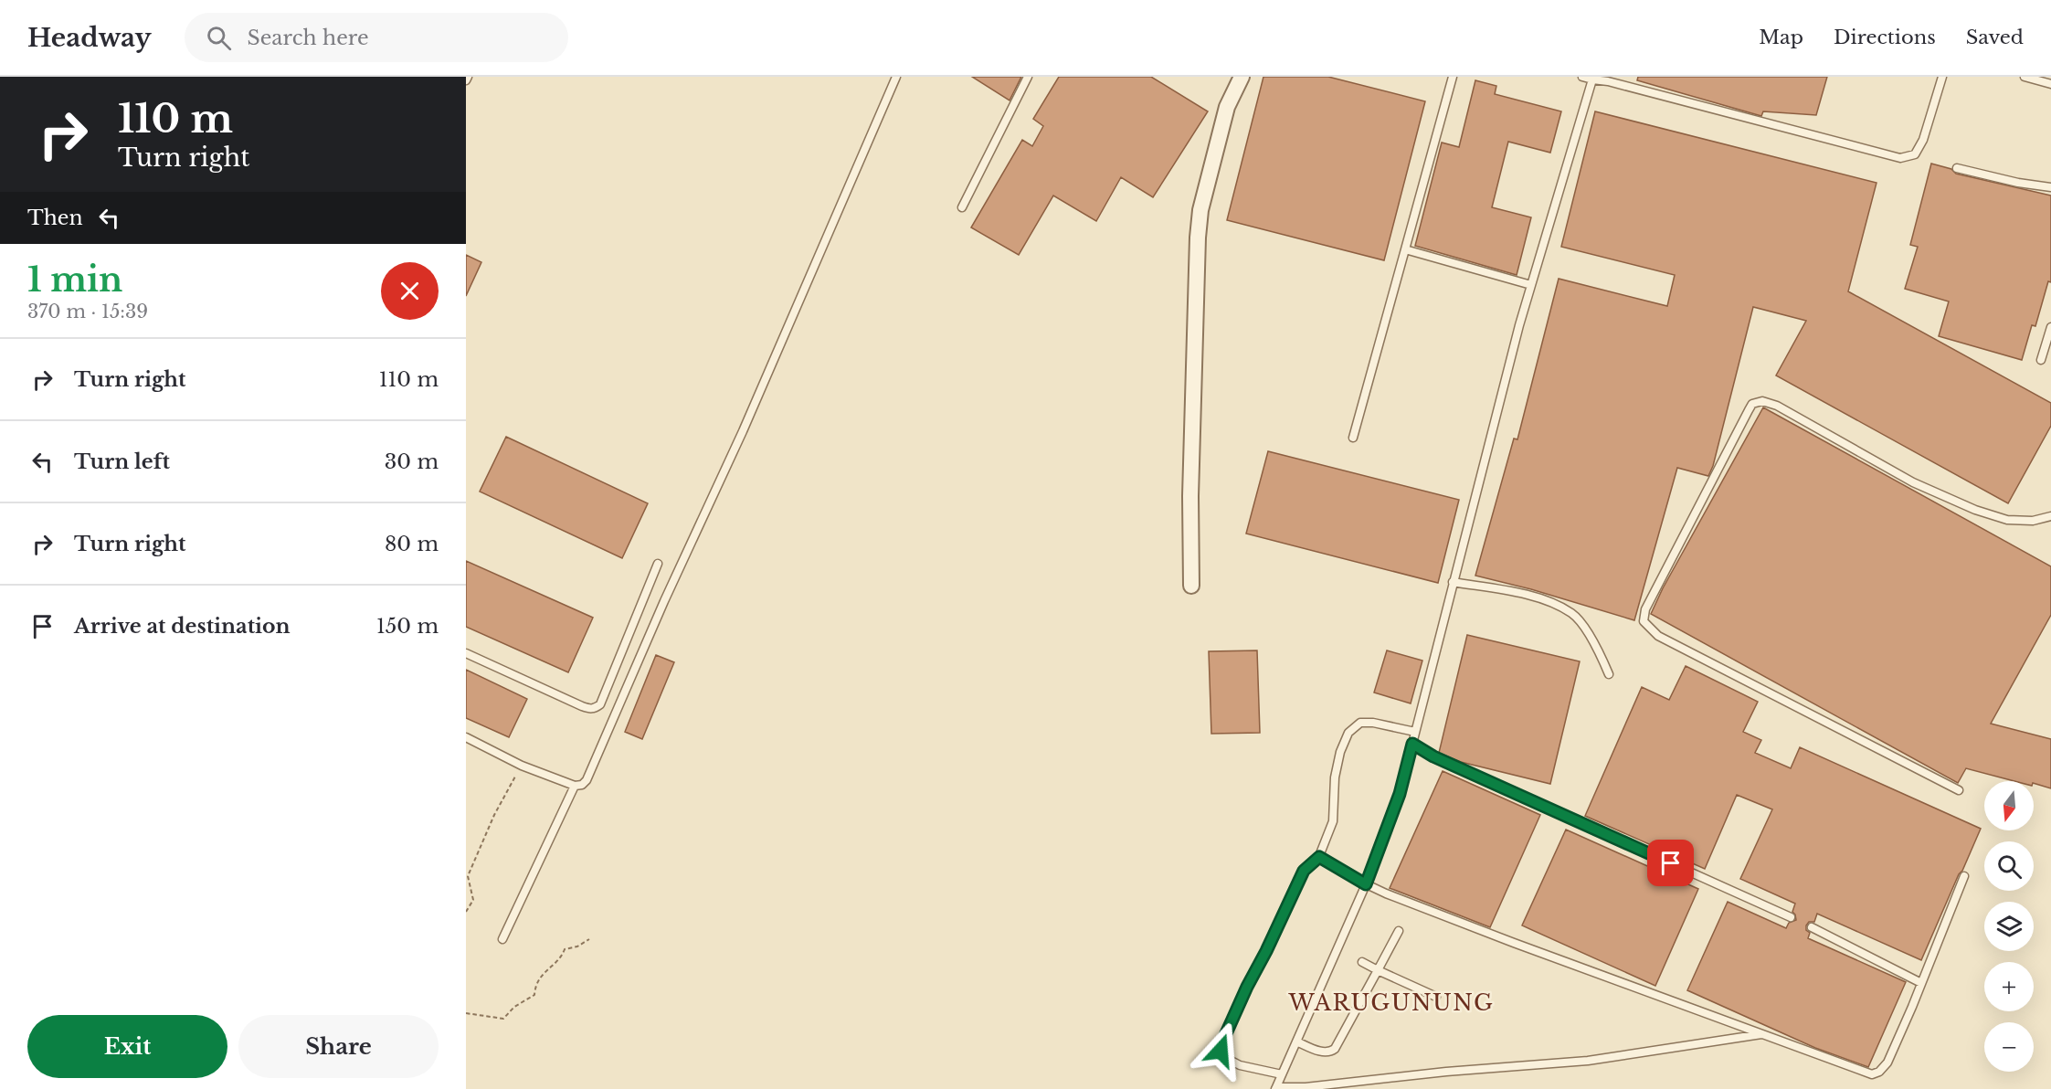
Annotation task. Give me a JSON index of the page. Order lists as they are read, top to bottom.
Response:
{
  "districts": ["WARUGUNUNG"],
  "north": "bottom",
  "page": {
    "header": "Headway",
    "search": "Search here",
    "nav": ["Map", "Directions", "Saved"],
    "turn": ["110 m", "Turn right"],
    "then": "Then",
    "heading": ["1 min", "370 m · 15:39"],
    "list": [
      {
        "name": "Turn right",
        "value": "110 m"
      },
      {
        "name": "Turn left",
        "value": "30 m"
      },
      {
        "name": "Turn right",
        "value": "80 m"
      },
      {
        "name": "Arrive at destination",
        "value": "150 m"
      }
    ],
    "map_buttons": ["+", "−"],
    "buttons": ["Exit", "Share"]
  }
}
